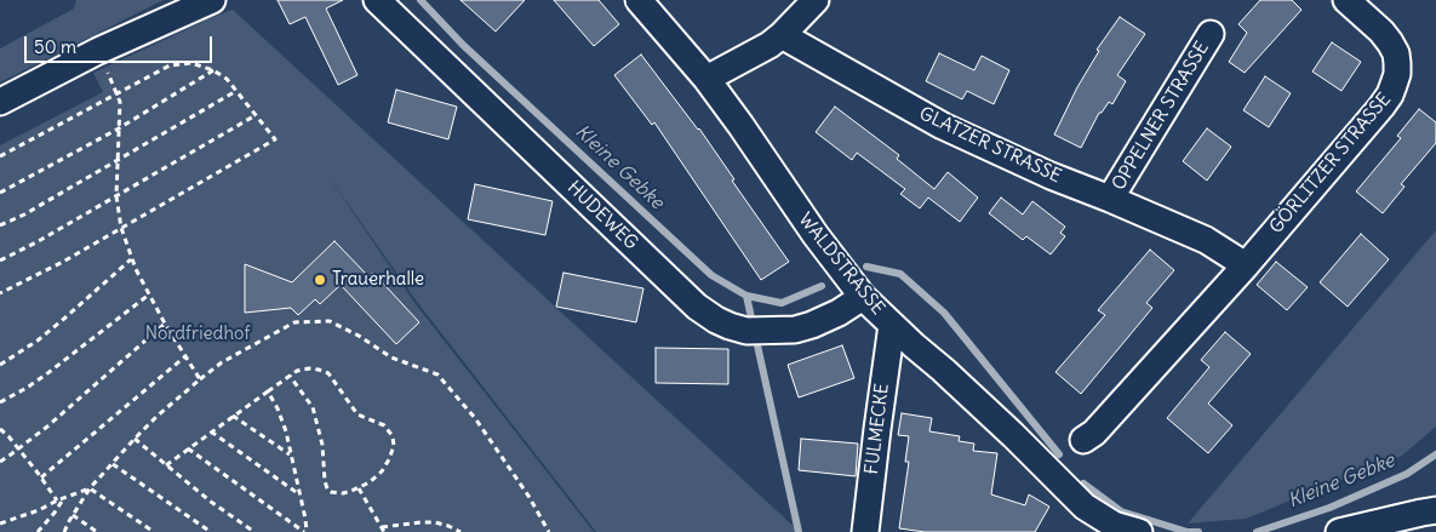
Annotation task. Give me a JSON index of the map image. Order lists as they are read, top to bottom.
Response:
{
  "streets": {
    "street": [
      "OPPELNER STRASSE",
      "GLATZER STRASSE",
      "GÖRLITZER STRASSE",
      "HUDEWEG",
      "WALDSTRASSE",
      "FULMECKE"
    ]
  },
  "crossings": [
    ["OPPELNER STRASSE", "GLATZER STRASSE"],
    ["GLATZER STRASSE", "GÖRLITZER STRASSE"],
    ["HUDEWEG", "WALDSTRASSE"],
    ["WALDSTRASSE", "FULMECKE"]
  ],
  "water": ["Kleine Gebke"],
  "parks": ["Nordfriedhof"],
  "places": ["Trauerhalle"],
  "scale_bar": "50 m"
}
